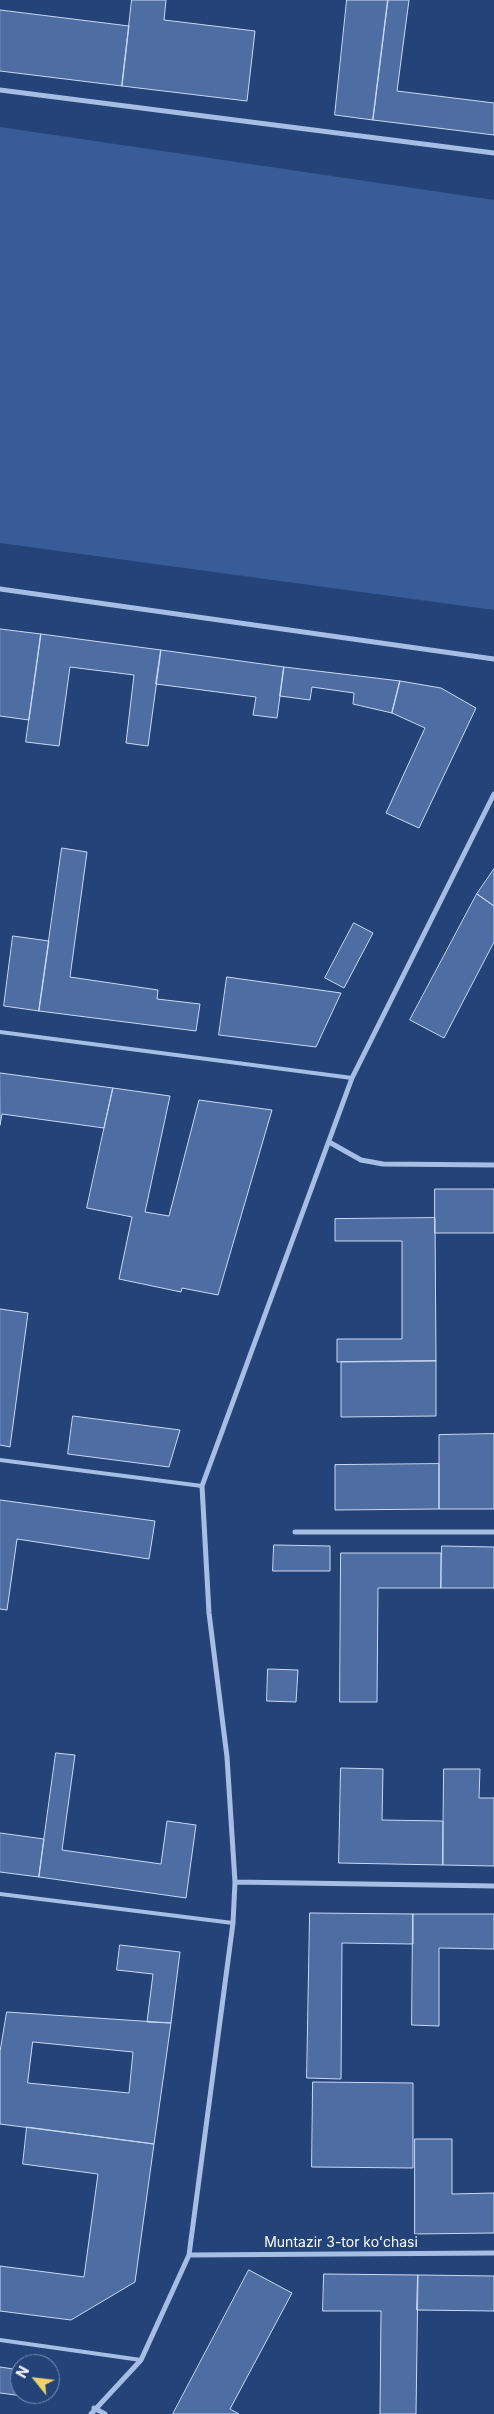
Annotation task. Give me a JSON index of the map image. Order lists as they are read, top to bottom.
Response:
{
  "streets": {
    "street": ["Muntazir 3-tor koʻchasi"]
  },
  "north": "top left"
}
